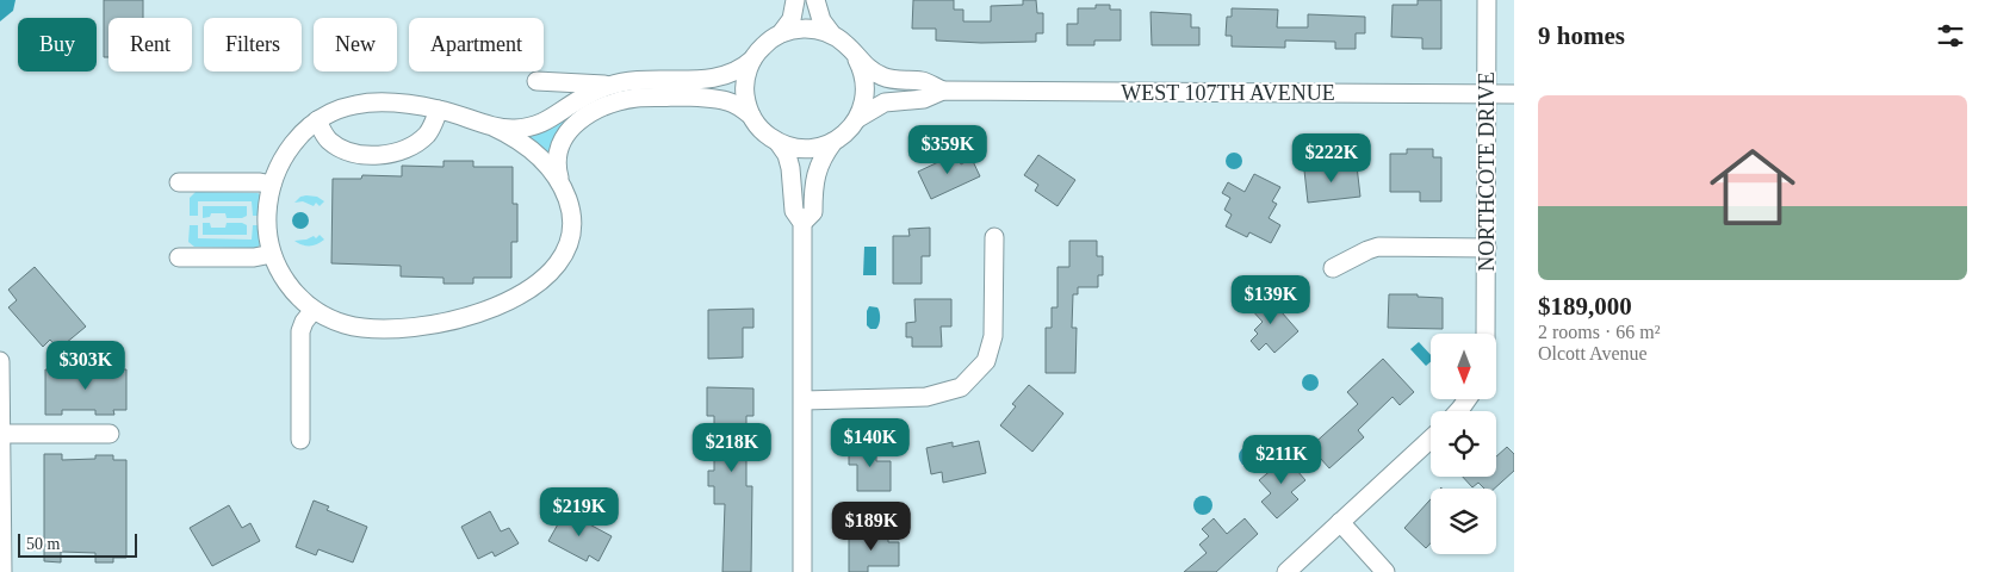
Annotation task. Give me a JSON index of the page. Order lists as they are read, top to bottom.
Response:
{
  "streets": {
    "street": ["WEST 107TH AVENUE", "NORTHCOTE DRIVE"]
  },
  "crossings": [
    ["WEST 107TH AVENUE", "NORTHCOTE DRIVE"]
  ],
  "scale_bar": "50 m",
  "north": "bottom",
  "page": {
    "heading": "9 homes",
    "chip": [
      "Buy",
      "Rent",
      "Filters",
      "New",
      "Apartment"
    ],
    "list": [
      {
        "name": "$189,000",
        "note": "2 rooms · 66 m² · Olcott Avenue"
      }
    ],
    "price": [
      "$359K",
      "$222K",
      "$139K",
      "$303K",
      "$140K",
      "$218K",
      "$211K",
      "$219K",
      "$189K"
    ],
    "scale": "50 m"
  }
}
